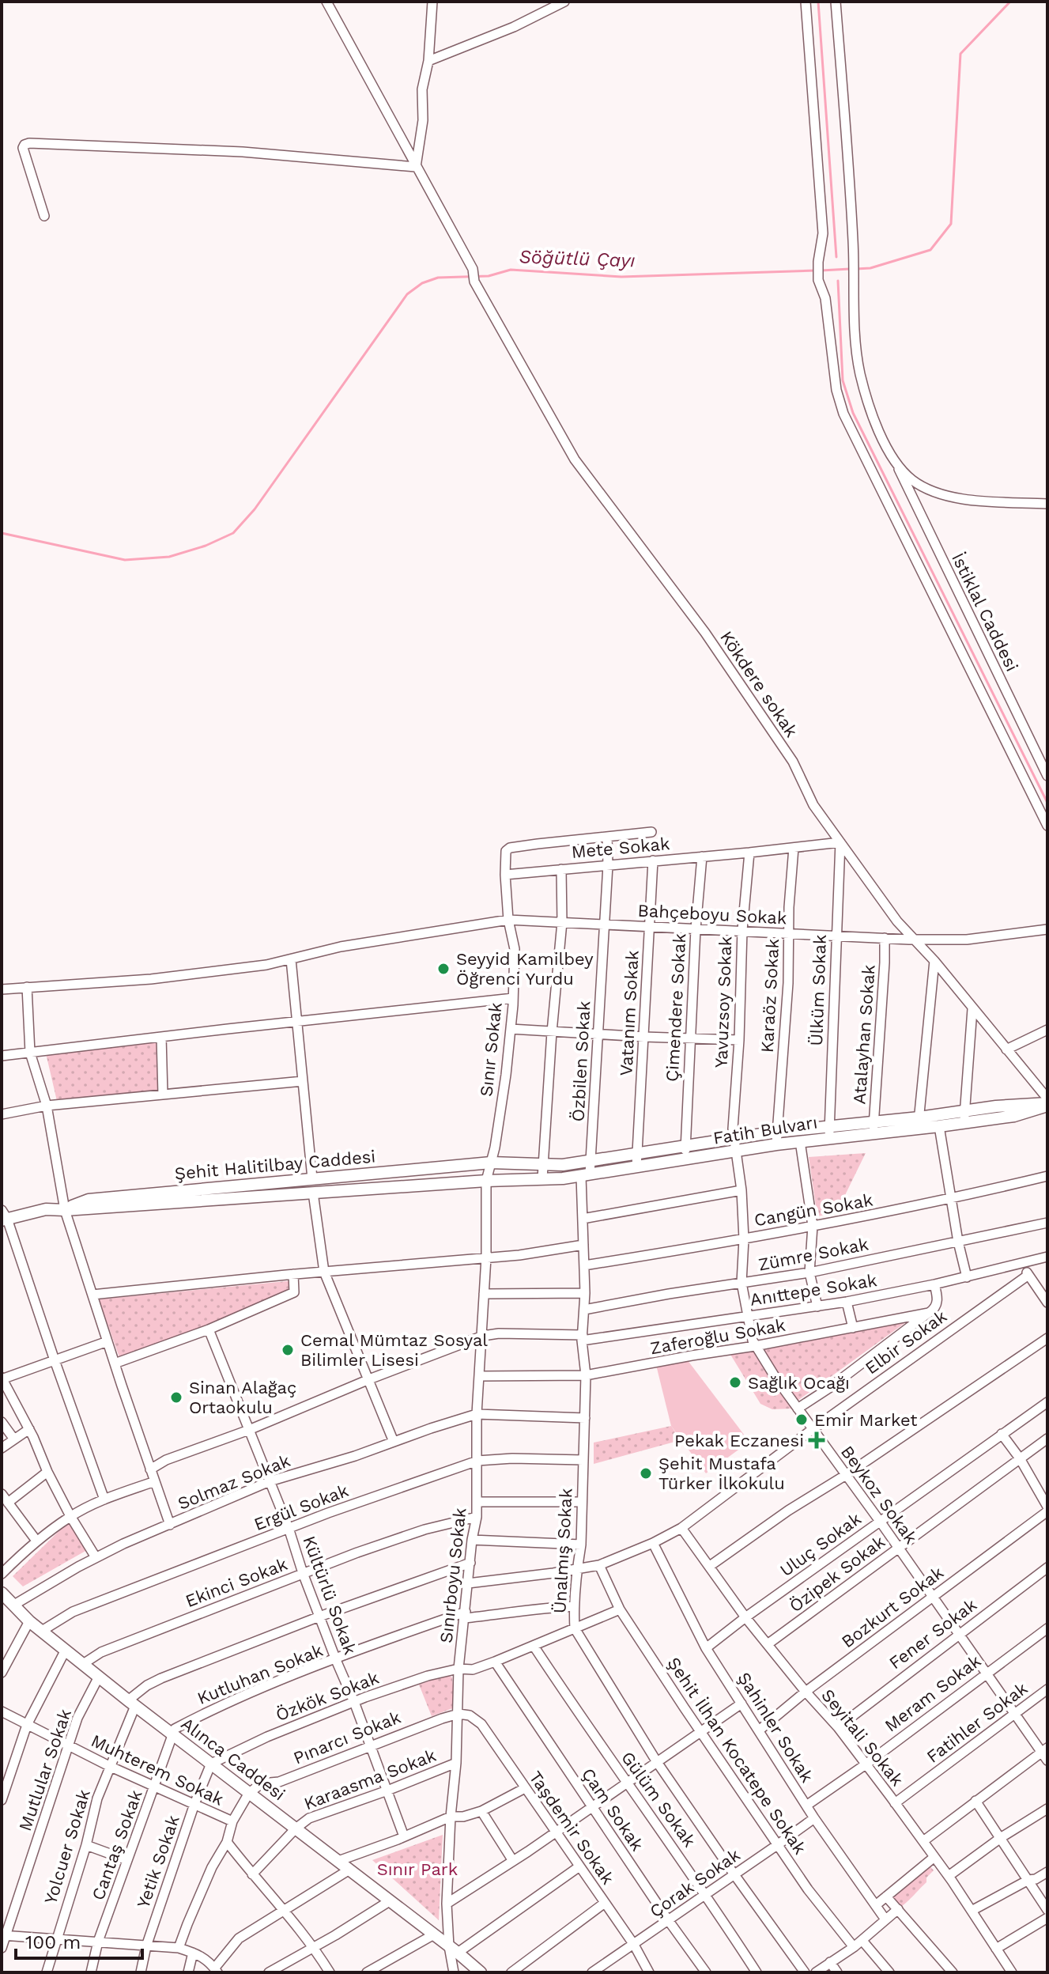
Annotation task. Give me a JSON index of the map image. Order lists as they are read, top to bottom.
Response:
{
  "streets": {
    "main road": ["Fatih Bulvarı", "Şehit Halitilbay Caddesi", "Alınca Caddesi"],
    "street": [
      "İstiklal Caddesi",
      "Kökdere sokak",
      "Mete Sokak",
      "Bahçeboyu Sokak",
      "Ülküm Sokak",
      "Karaöz Sokak",
      "Yavuzsoy Sokak",
      "Çimendere Sokak",
      "Vatanım Sokak",
      "Atalayhan Sokak",
      "Sınır Sokak",
      "Özbilen Sokak",
      "Cangün Sokak",
      "Zümre Sokak",
      "Anıttepe Sokak",
      "Zaferoğlu Sokak",
      "Elbir Sokak",
      "Solmaz Sokak",
      "Beykoz Sokak",
      "Ergül Sokak",
      "Uluç Sokak",
      "Ünalmış Sokak",
      "Özipek Sokak",
      "Sınırboyu Sokak",
      "Ekinci Sokak",
      "Kültürlü Sokak",
      "Bozkurt Sokak",
      "Fener Sokak",
      "Kutluhan Sokak",
      "Meram Sokak",
      "Özkök Sokak",
      "Fatihler Sokak",
      "Şahinler Sokak",
      "Pınarcı Sokak",
      "Seyitali Sokak",
      "Şehit İlhan Kocatepe Sokak",
      "Mutlular Sokak",
      "Muhterem Sokak",
      "Karaasma Sokak",
      "Gülüm Sokak",
      "Çam Sokak",
      "Taşdemir Sokak",
      "Cantaş Sokak",
      "Yolcuer Sokak",
      "Yetik Sokak",
      "Çorak Sokak"
    ]
  },
  "crossings": [
    ["Kökdere sokak", "Mete Sokak"],
    ["Kökdere sokak", "Bahçeboyu Sokak"],
    ["Kökdere sokak", "Ülküm Sokak"],
    ["Mete Sokak", "Bahçeboyu Sokak"],
    ["Mete Sokak", "Ülküm Sokak"],
    ["Mete Sokak", "Karaöz Sokak"],
    ["Mete Sokak", "Yavuzsoy Sokak"],
    ["Mete Sokak", "Çimendere Sokak"],
    ["Mete Sokak", "Vatanım Sokak"],
    ["Mete Sokak", "Özbilen Sokak"],
    ["Mete Sokak", "Fatih Bulvarı"],
    ["Mete Sokak", "Şehit Halitilbay Caddesi"],
    ["Bahçeboyu Sokak", "Ülküm Sokak"],
    ["Bahçeboyu Sokak", "Karaöz Sokak"],
    ["Bahçeboyu Sokak", "Yavuzsoy Sokak"],
    ["Bahçeboyu Sokak", "Çimendere Sokak"],
    ["Bahçeboyu Sokak", "Vatanım Sokak"],
    ["Bahçeboyu Sokak", "Atalayhan Sokak"],
    ["Bahçeboyu Sokak", "Sınır Sokak"],
    ["Bahçeboyu Sokak", "Özbilen Sokak"],
    ["Ülküm Sokak", "Fatih Bulvarı"],
    ["Ülküm Sokak", "Şehit Halitilbay Caddesi"],
    ["Karaöz Sokak", "Fatih Bulvarı"],
    ["Karaöz Sokak", "Şehit Halitilbay Caddesi"],
    ["Yavuzsoy Sokak", "Fatih Bulvarı"],
    ["Yavuzsoy Sokak", "Şehit Halitilbay Caddesi"],
    ["Yavuzsoy Sokak", "Beykoz Sokak"],
    ["Çimendere Sokak", "Fatih Bulvarı"],
    ["Çimendere Sokak", "Şehit Halitilbay Caddesi"],
    ["Vatanım Sokak", "Fatih Bulvarı"],
    ["Vatanım Sokak", "Şehit Halitilbay Caddesi"],
    ["Sınır Sokak", "Özbilen Sokak"],
    ["Sınır Sokak", "Fatih Bulvarı"],
    ["Sınır Sokak", "Şehit Halitilbay Caddesi"],
    ["Sınır Sokak", "Sınırboyu Sokak"],
    ["Özbilen Sokak", "Fatih Bulvarı"],
    ["Özbilen Sokak", "Şehit Halitilbay Caddesi"],
    ["Özbilen Sokak", "Ünalmış Sokak"],
    ["Fatih Bulvarı", "Şehit Halitilbay Caddesi"],
    ["Fatih Bulvarı", "Beykoz Sokak"],
    ["Fatih Bulvarı", "Ünalmış Sokak"],
    ["Fatih Bulvarı", "Sınırboyu Sokak"],
    ["Şehit Halitilbay Caddesi", "Sınırboyu Sokak"],
    ["Cangün Sokak", "Beykoz Sokak"],
    ["Cangün Sokak", "Ünalmış Sokak"],
    ["Zümre Sokak", "Beykoz Sokak"],
    ["Zümre Sokak", "Ünalmış Sokak"],
    ["Anıttepe Sokak", "Beykoz Sokak"],
    ["Anıttepe Sokak", "Ünalmış Sokak"],
    ["Anıttepe Sokak", "Sınırboyu Sokak"],
    ["Anıttepe Sokak", "Kültürlü Sokak"],
    ["Zaferoğlu Sokak", "Beykoz Sokak"],
    ["Zaferoğlu Sokak", "Ünalmış Sokak"],
    ["Zaferoğlu Sokak", "Sınırboyu Sokak"],
    ["Elbir Sokak", "Beykoz Sokak"],
    ["Elbir Sokak", "Ünalmış Sokak"],
    ["Elbir Sokak", "Sınırboyu Sokak"],
    ["Elbir Sokak", "Şahinler Sokak"],
    ["Elbir Sokak", "Seyitali Sokak"],
    ["Elbir Sokak", "Şehit İlhan Kocatepe Sokak"],
    ["Solmaz Sokak", "Sınırboyu Sokak"],
    ["Solmaz Sokak", "Kültürlü Sokak"],
    ["Solmaz Sokak", "Alınca Caddesi"],
    ["Beykoz Sokak", "Uluç Sokak"],
    ["Beykoz Sokak", "Özipek Sokak"],
    ["Beykoz Sokak", "Bozkurt Sokak"],
    ["Beykoz Sokak", "Fener Sokak"],
    ["Beykoz Sokak", "Meram Sokak"],
    ["Beykoz Sokak", "Fatihler Sokak"],
    ["Ergül Sokak", "Ünalmış Sokak"],
    ["Ergül Sokak", "Sınırboyu Sokak"],
    ["Ergül Sokak", "Kültürlü Sokak"],
    ["Ergül Sokak", "Alınca Caddesi"],
    ["Uluç Sokak", "Şahinler Sokak"],
    ["Uluç Sokak", "Seyitali Sokak"],
    ["Ünalmış Sokak", "Kutluhan Sokak"],
    ["Ünalmış Sokak", "Özkök Sokak"],
    ["Ünalmış Sokak", "Çorak Sokak"],
    ["Özipek Sokak", "Seyitali Sokak"],
    ["Sınırboyu Sokak", "Ekinci Sokak"],
    ["Sınırboyu Sokak", "Kutluhan Sokak"],
    ["Sınırboyu Sokak", "Özkök Sokak"],
    ["Sınırboyu Sokak", "Pınarcı Sokak"],
    ["Sınırboyu Sokak", "Alınca Caddesi"],
    ["Sınırboyu Sokak", "Karaasma Sokak"],
    ["Sınırboyu Sokak", "Taşdemir Sokak"],
    ["Ekinci Sokak", "Kültürlü Sokak"],
    ["Ekinci Sokak", "Alınca Caddesi"],
    ["Kültürlü Sokak", "Kutluhan Sokak"],
    ["Kültürlü Sokak", "Özkök Sokak"],
    ["Kültürlü Sokak", "Pınarcı Sokak"],
    ["Kültürlü Sokak", "Karaasma Sokak"],
    ["Bozkurt Sokak", "Şahinler Sokak"],
    ["Bozkurt Sokak", "Seyitali Sokak"],
    ["Fener Sokak", "Seyitali Sokak"],
    ["Kutluhan Sokak", "Alınca Caddesi"],
    ["Kutluhan Sokak", "Cantaş Sokak"],
    ["Meram Sokak", "Şahinler Sokak"],
    ["Meram Sokak", "Seyitali Sokak"],
    ["Özkök Sokak", "Şehit İlhan Kocatepe Sokak"],
    ["Özkök Sokak", "Alınca Caddesi"],
    ["Özkök Sokak", "Gülüm Sokak"],
    ["Özkök Sokak", "Çam Sokak"],
    ["Özkök Sokak", "Yetik Sokak"],
    ["Fatihler Sokak", "Seyitali Sokak"],
    ["Şahinler Sokak", "Çorak Sokak"],
    ["Pınarcı Sokak", "Alınca Caddesi"],
    ["Pınarcı Sokak", "Taşdemir Sokak"],
    ["Şehit İlhan Kocatepe Sokak", "Çorak Sokak"],
    ["Alınca Caddesi", "Mutlular Sokak"],
    ["Alınca Caddesi", "Karaasma Sokak"],
    ["Alınca Caddesi", "Cantaş Sokak"],
    ["Alınca Caddesi", "Yolcuer Sokak"],
    ["Alınca Caddesi", "Yetik Sokak"],
    ["Mutlular Sokak", "Muhterem Sokak"],
    ["Muhterem Sokak", "Cantaş Sokak"],
    ["Muhterem Sokak", "Yolcuer Sokak"],
    ["Muhterem Sokak", "Yetik Sokak"],
    ["Gülüm Sokak", "Çorak Sokak"],
    ["Çam Sokak", "Çorak Sokak"],
    ["Taşdemir Sokak", "Çorak Sokak"]
  ],
  "water": ["Söğütlü Çayı"],
  "parks": ["Sınır Park"],
  "places": {
    "other": [
      "Seyyid Kamilbey Öğrenci Yurdu",
      "Cemal Mümtaz Sosyal Bilimler Lisesi",
      "Sağlık Ocağı",
      "Sinan Alağaç Ortaokulu",
      "Emir Market",
      "Şehit Mustafa Türker İlkokulu"
    ],
    "health": ["Pekak Eczanesi"]
  },
  "scale_bar": "100 m"
}
